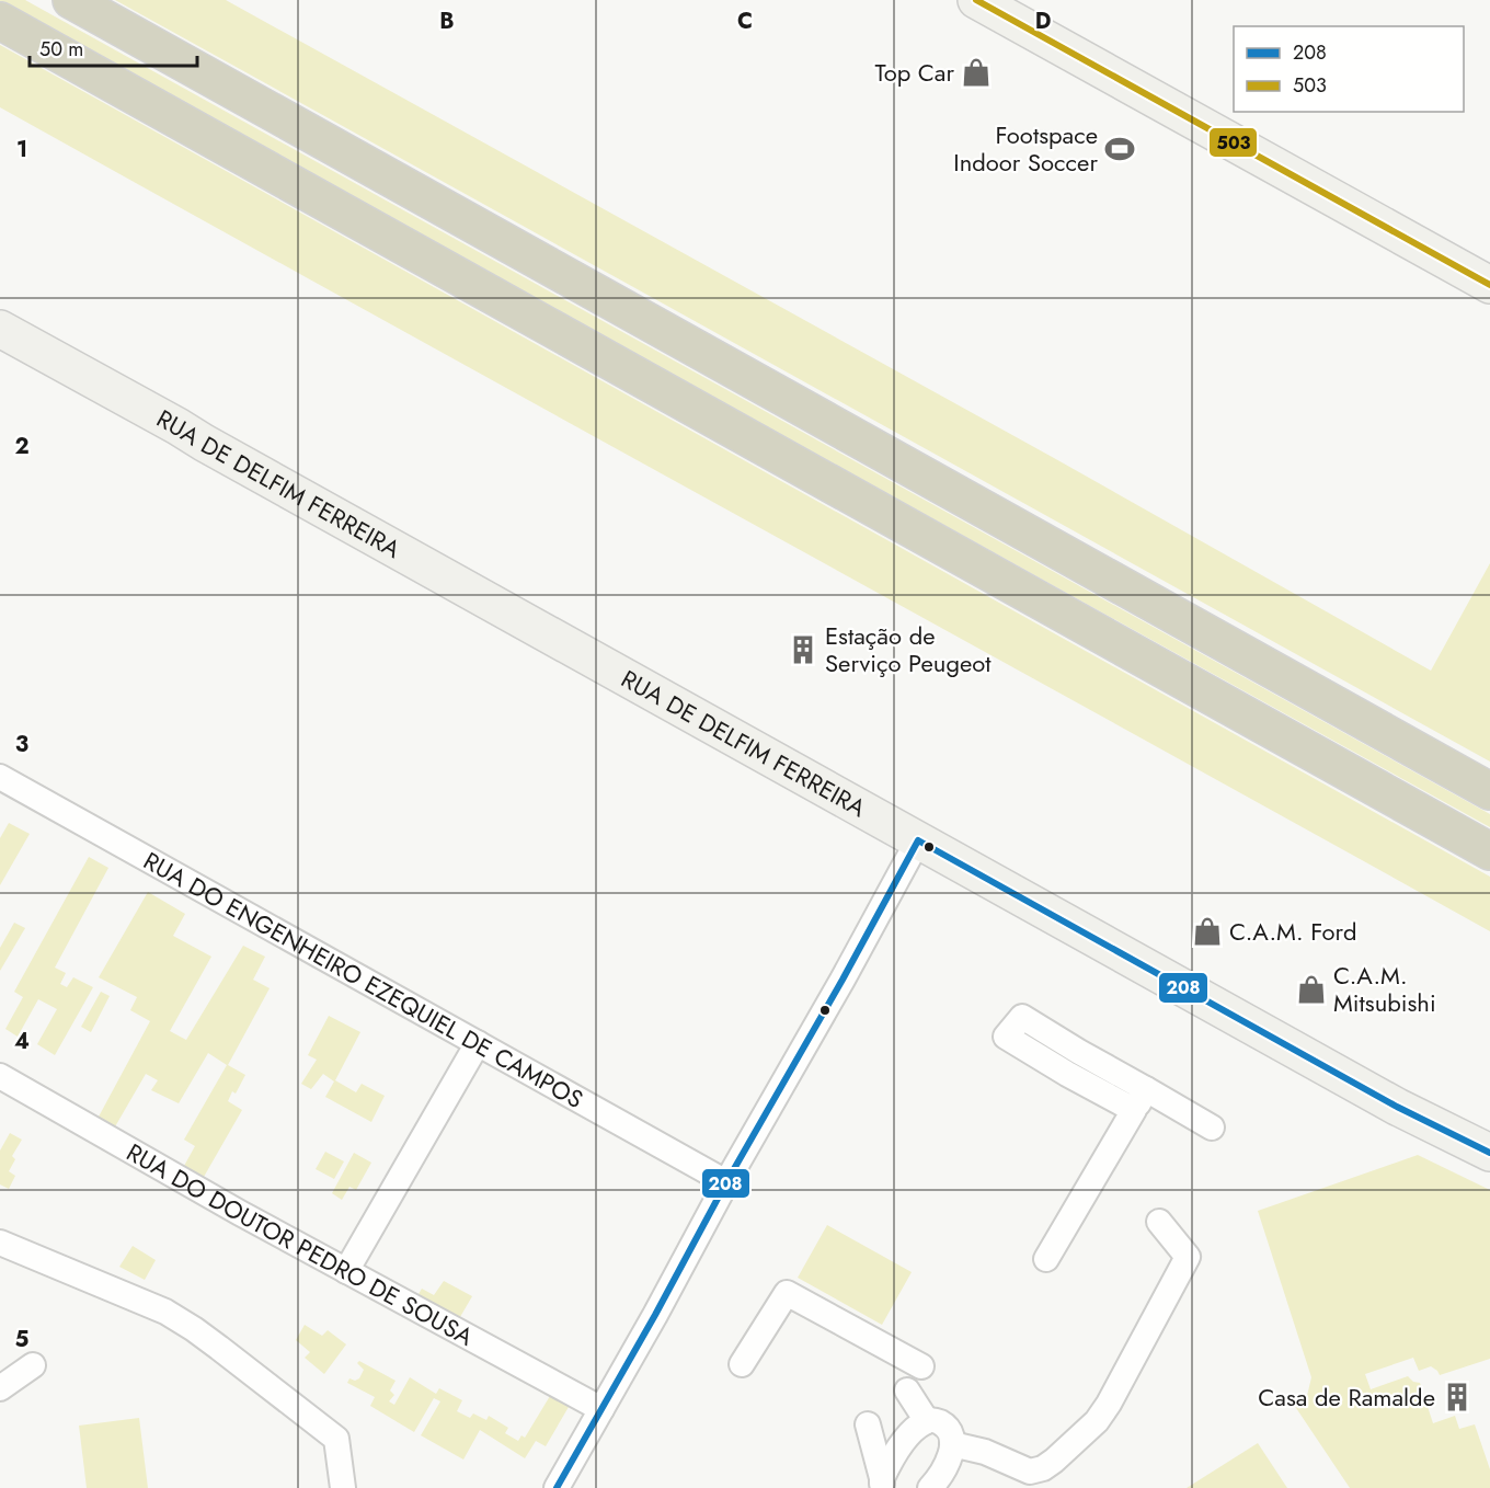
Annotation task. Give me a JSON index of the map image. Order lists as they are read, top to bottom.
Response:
{
  "streets": {
    "street": ["RUA DE DELFIM FERREIRA", "RUA DO ENGENHEIRO EZEQUIEL DE CAMPOS", "RUA DO DOUTOR PEDRO DE SOUSA"]
  },
  "places": {
    "shop": ["Top Car", "C.A.M. Ford", "C.A.M. Mitsubishi"],
    "sports": ["Footspace Indoor Soccer"],
    "building": ["Estação de Serviço Peugeot", "Casa de Ramalde"]
  },
  "lines": ["transit line 503", "transit line 208"],
  "legend": ["208", "503"],
  "scale_bar": "50 m",
  "grid": {
    "columns": ["B", "C", "D"],
    "rows": [
      "1",
      "2",
      "3",
      "4",
      "5"
    ]
  }
}
